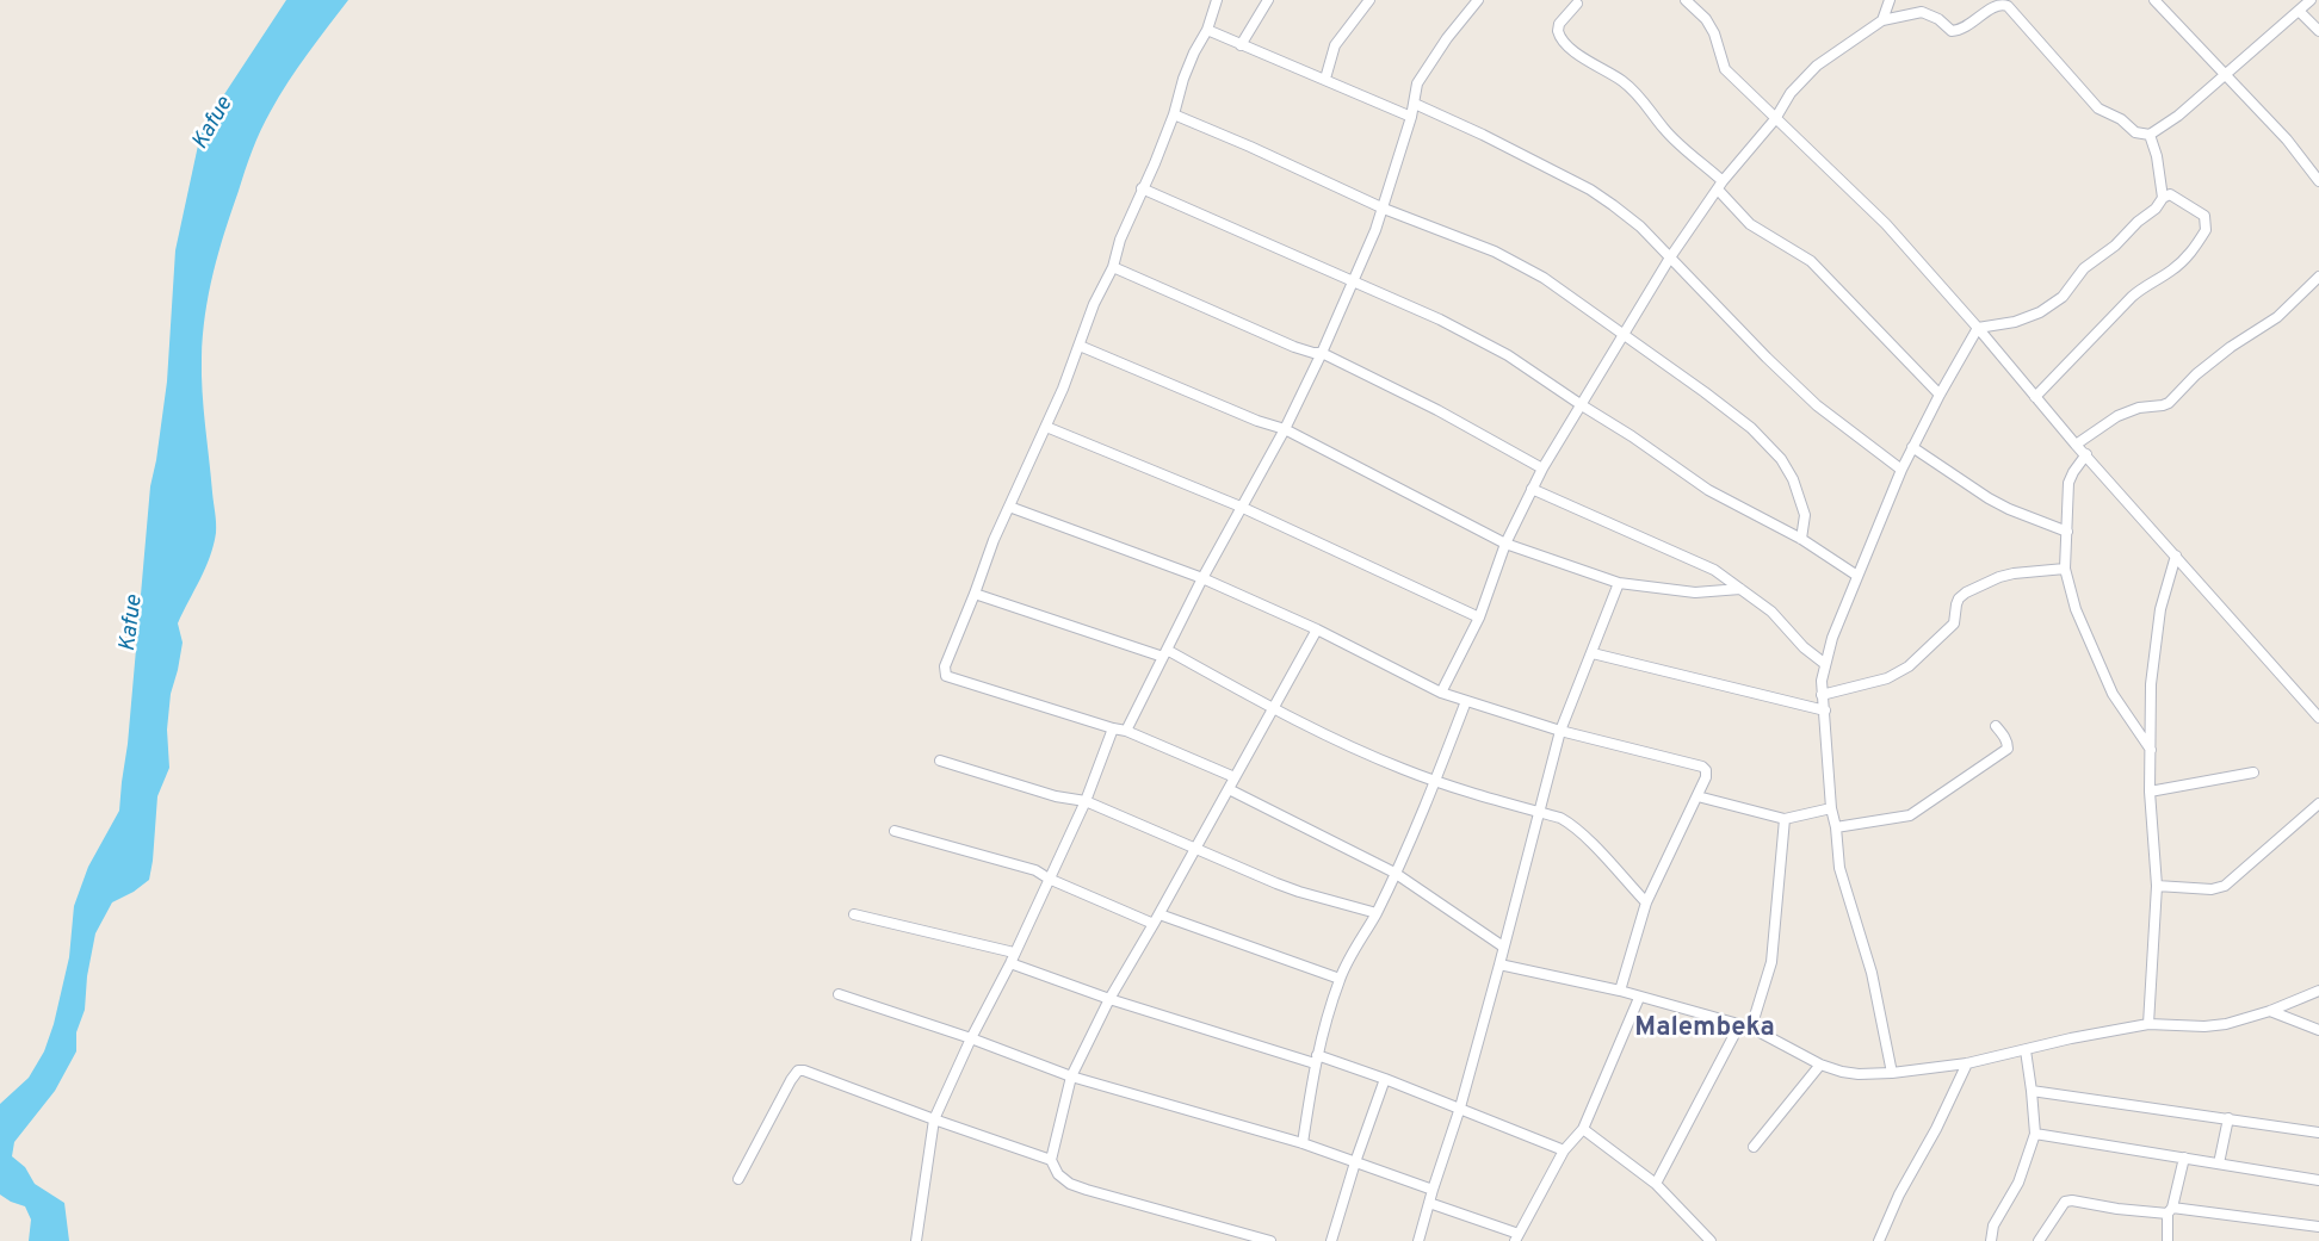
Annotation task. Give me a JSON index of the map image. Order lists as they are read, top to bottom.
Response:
{
  "districts": ["Malembeka"],
  "water": ["Kafue"]
}
